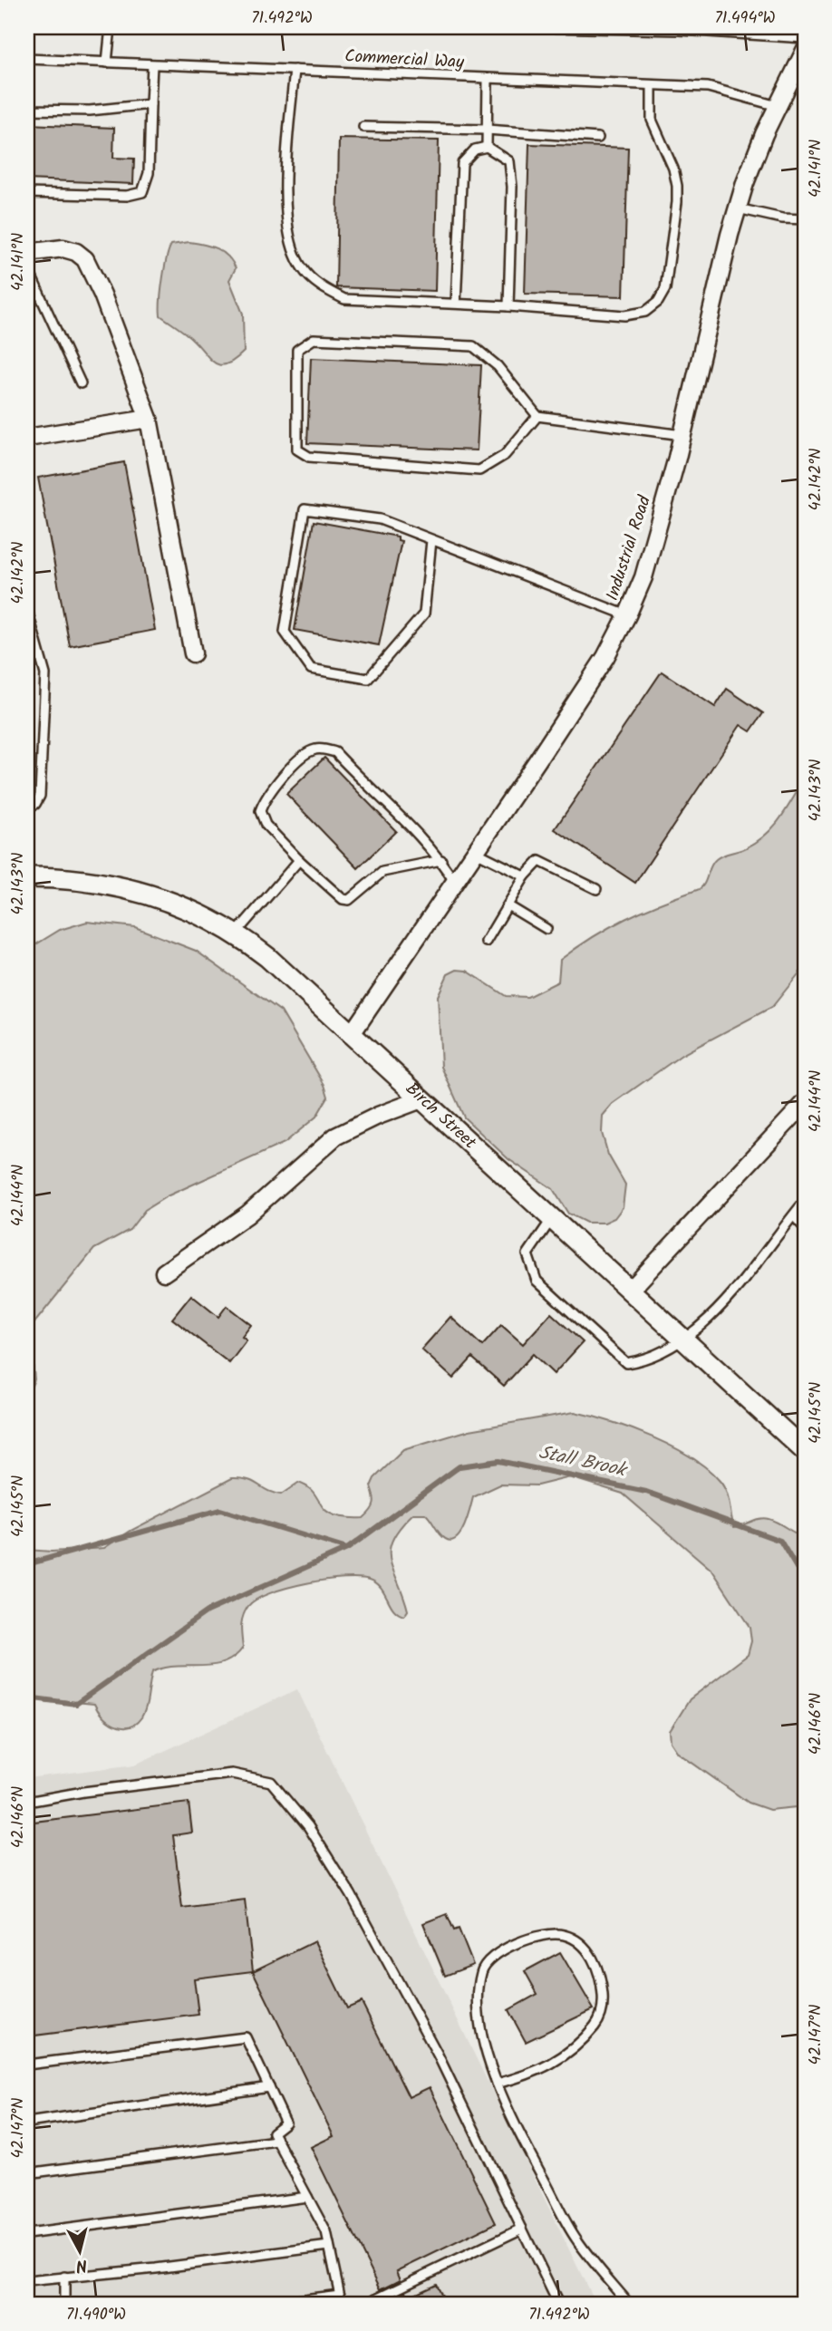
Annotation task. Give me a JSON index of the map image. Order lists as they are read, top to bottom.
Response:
{
  "streets": {
    "street": ["Industrial Road", "Birch Street"],
    "lane": ["Commercial Way"]
  },
  "crossings": [
    ["Commercial Way", "Industrial Road"],
    ["Industrial Road", "Birch Street"]
  ],
  "water": ["Stall Brook"],
  "north": "bottom",
  "coordinates": [
    "71.492°W",
    "71.494°W",
    "42.141°N",
    "42.142°N",
    "42.143°N",
    "42.144°N",
    "42.145°N",
    "42.146°N",
    "42.147°N",
    "71.490°W"
  ]
}
